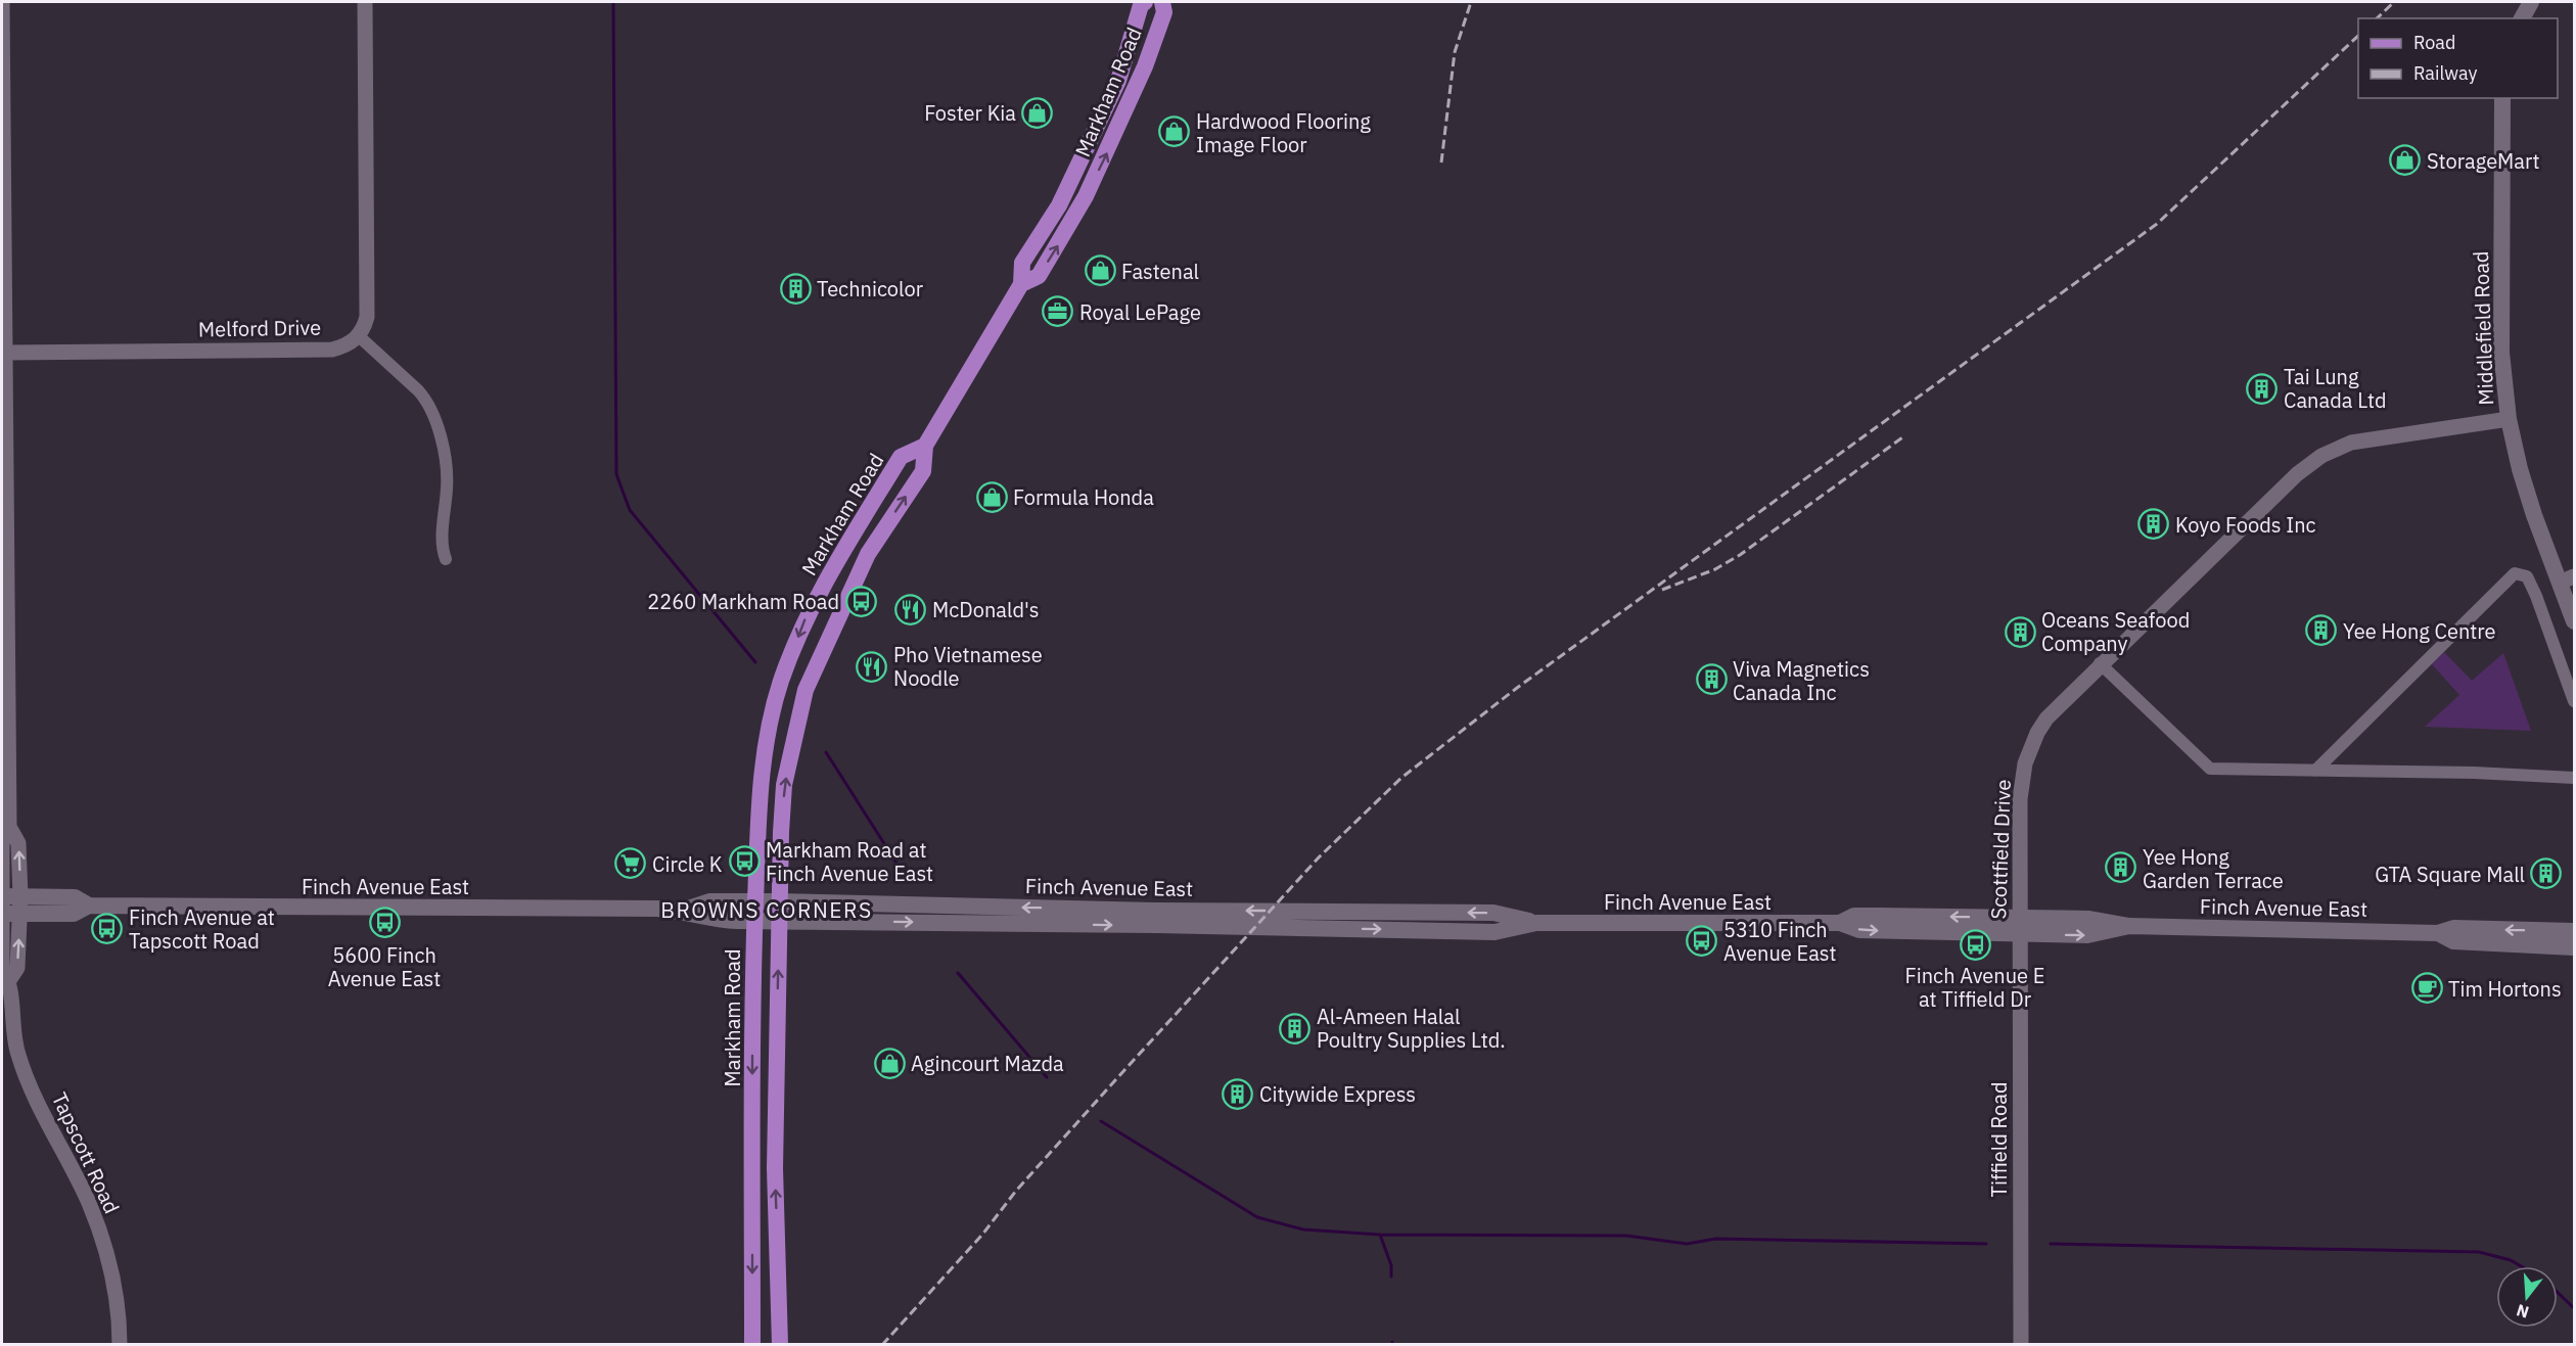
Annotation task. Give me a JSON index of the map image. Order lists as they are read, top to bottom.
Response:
{
  "streets": {
    "main road": ["Markham Road", "Middlefield Road", "Finch Avenue East"],
    "street": [
      "Melford Drive",
      "Scottfield Drive",
      "Tiffield Road",
      "Tapscott Road"
    ]
  },
  "crossings": [
    ["Markham Road", "Finch Avenue East"],
    ["Melford Drive", "Tapscott Road"],
    ["Middlefield Road", "Scottfield Drive"],
    ["Scottfield Drive", "Finch Avenue East"],
    ["Scottfield Drive", "Tiffield Road"],
    ["Finch Avenue East", "Tiffield Road"],
    ["Finch Avenue East", "Tapscott Road"]
  ],
  "districts": ["BROWNS CORNERS"],
  "places": {
    "shop": [
      "Foster Kia",
      "Hardwood Flooring Image Floor",
      "StorageMart",
      "Fastenal",
      "Formula Honda",
      "Agincourt Mazda"
    ],
    "building": [
      "Technicolor",
      "Tai Lung Canada Ltd",
      "Koyo Foods Inc",
      "Yee Hong Centre",
      "Oceans Seafood Company",
      "Viva Magnetics Canada Inc",
      "Yee Hong Garden Terrace",
      "GTA Square Mall",
      "Al-Ameen Halal Poultry Supplies Ltd.",
      "Citywide Express"
    ],
    "office": ["Royal LePage"],
    "bus stop": [
      "2260 Markham Road",
      "Markham Road at Finch Avenue East",
      "5600 Finch Avenue East",
      "Finch Avenue at Tapscott Road",
      "5310 Finch Avenue East",
      "Finch Avenue E at Tiffield Dr"
    ],
    "restaurant": ["McDonald's", "Pho Vietnamese Noodle"],
    "supermarket": ["Circle K"],
    "cafe": ["Tim Hortons"]
  },
  "legend": ["Road", "Railway"],
  "north": "bottom"
}
